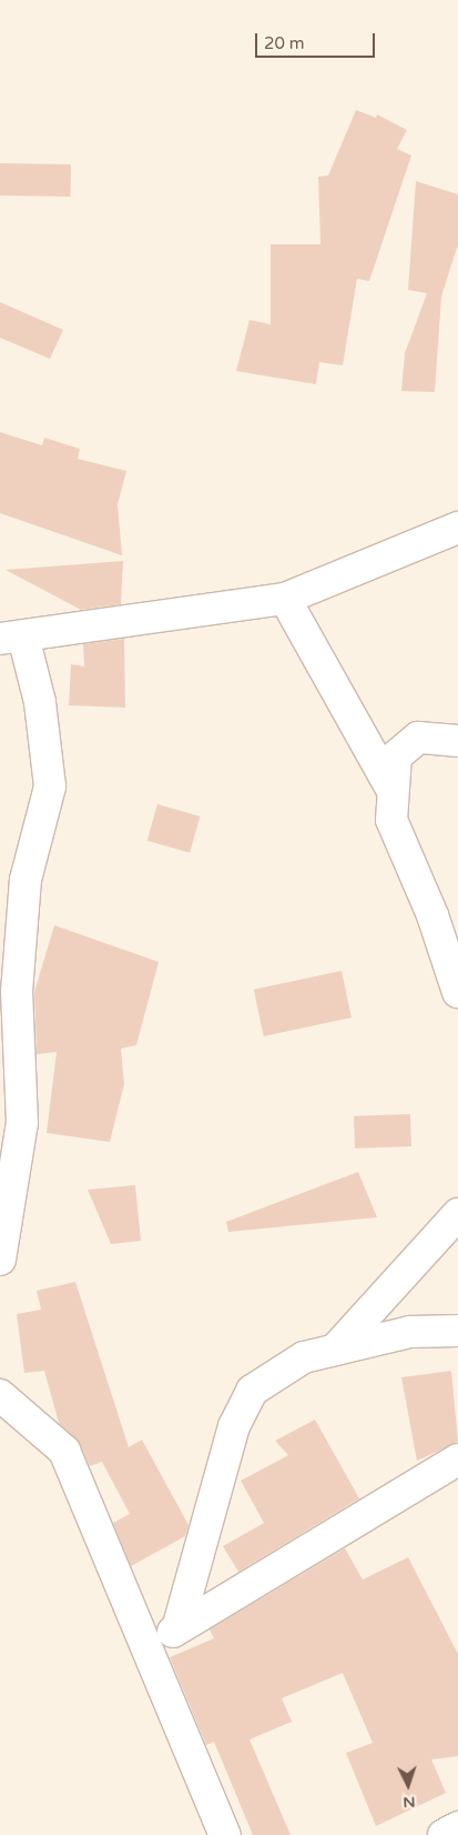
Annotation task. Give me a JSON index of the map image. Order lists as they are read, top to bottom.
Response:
{
  "scale_bar": "20 m",
  "north": "bottom"
}
